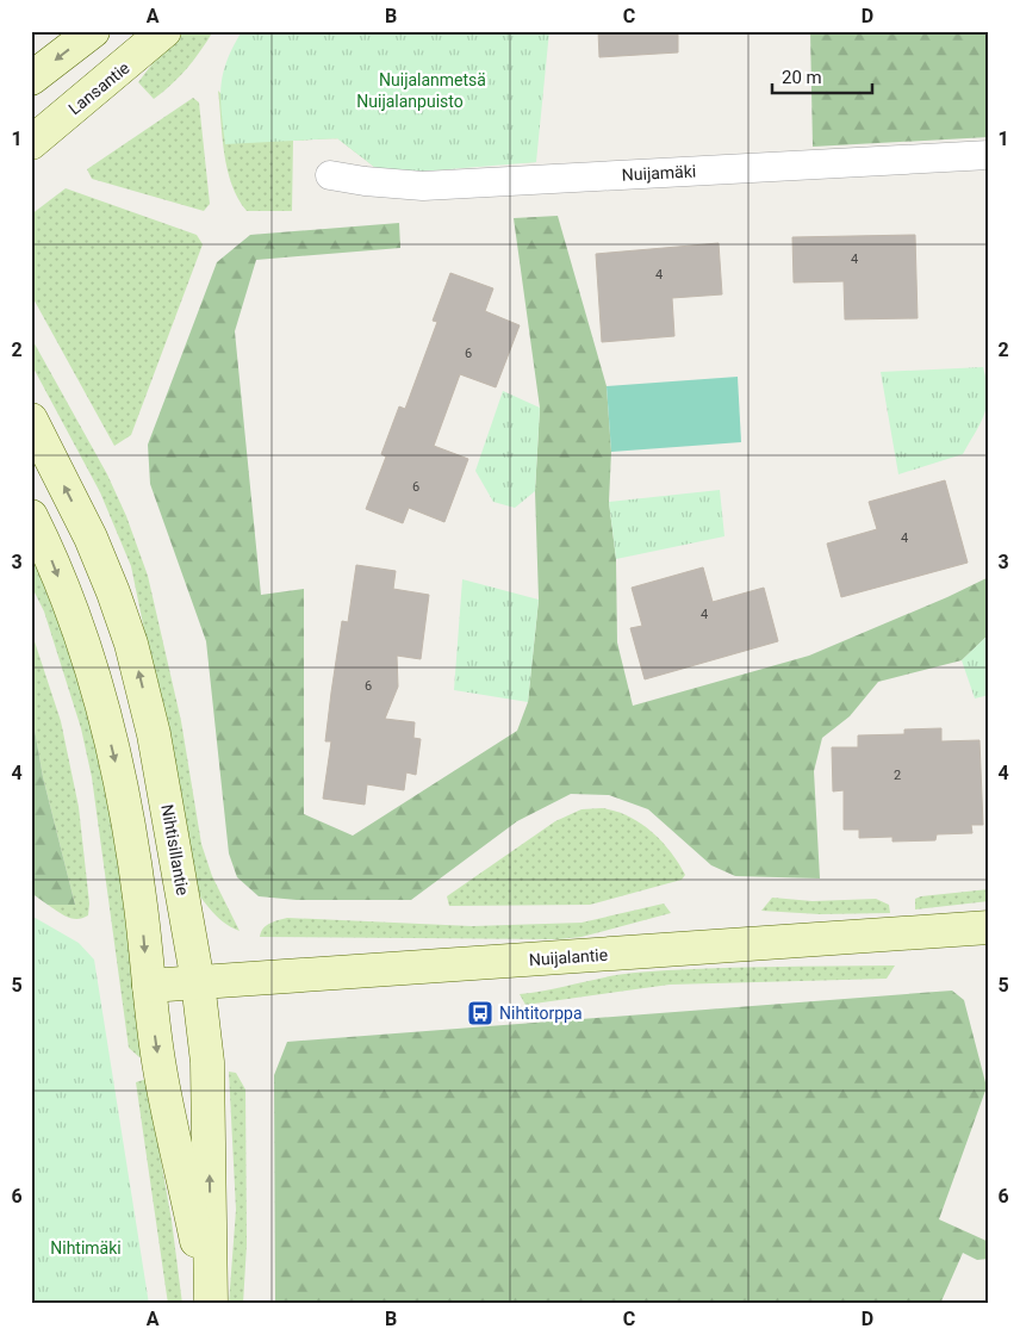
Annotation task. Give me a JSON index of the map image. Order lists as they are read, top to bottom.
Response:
{
  "streets": {
    "street": [
      "Lansantie",
      "Nuijamäki",
      "Nihtisillantie",
      "Nuijalantie"
    ]
  },
  "crossings": [
    ["Nihtisillantie", "Nuijalantie"]
  ],
  "parks": ["Nuijalanmetsä", "Nuijalanpuisto", "Nihtimäki"],
  "places": {
    "bus stop": ["Nihtitorppa"]
  },
  "house_numbers": [
    "4",
    "4",
    "6",
    "6",
    "4",
    "4",
    "6",
    "2"
  ],
  "scale_bar": "20 m",
  "grid": {
    "columns": [
      "A",
      "B",
      "C",
      "D"
    ],
    "rows": [
      "1",
      "2",
      "3",
      "4",
      "5",
      "6"
    ]
  }
}
